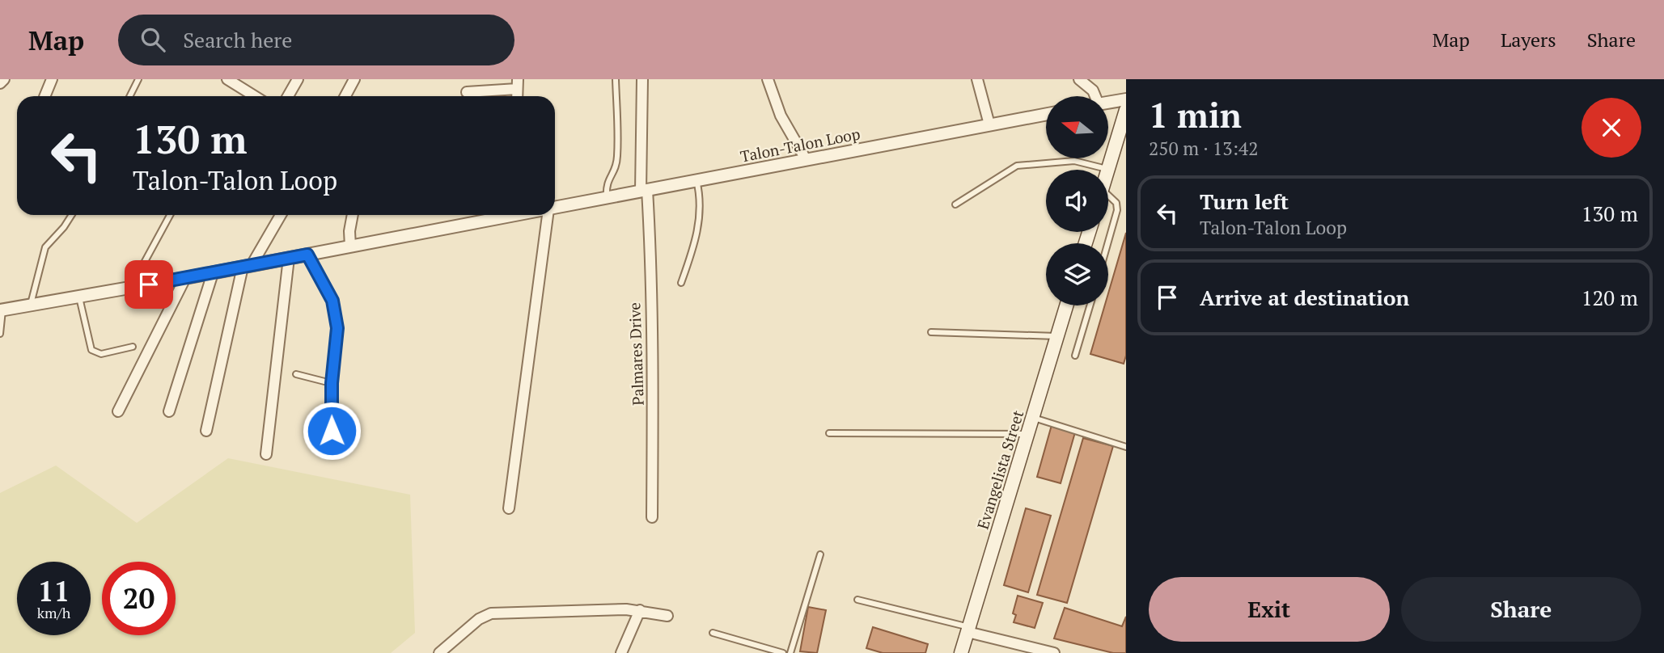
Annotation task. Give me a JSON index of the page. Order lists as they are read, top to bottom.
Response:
{
  "streets": {
    "main road": ["Evangelista Street"],
    "street": ["Talon-Talon Loop", "Palmares Drive"]
  },
  "crossings": [
    ["Talon-Talon Loop", "Palmares Drive"]
  ],
  "north": "left",
  "page": {
    "header": "Map",
    "search": "Search here",
    "nav": ["Map", "Layers", "Share"],
    "heading": ["1 min", "250 m · 13:42"],
    "turn": ["130 m", "Talon-Talon Loop"],
    "list": [
      {
        "name": "Turn left",
        "note": "Talon-Talon Loop",
        "value": "130 m"
      },
      {
        "name": "Arrive at destination",
        "value": "120 m"
      }
    ],
    "speed": "11 km/h",
    "limit": "20",
    "buttons": ["Exit", "Share"]
  }
}
